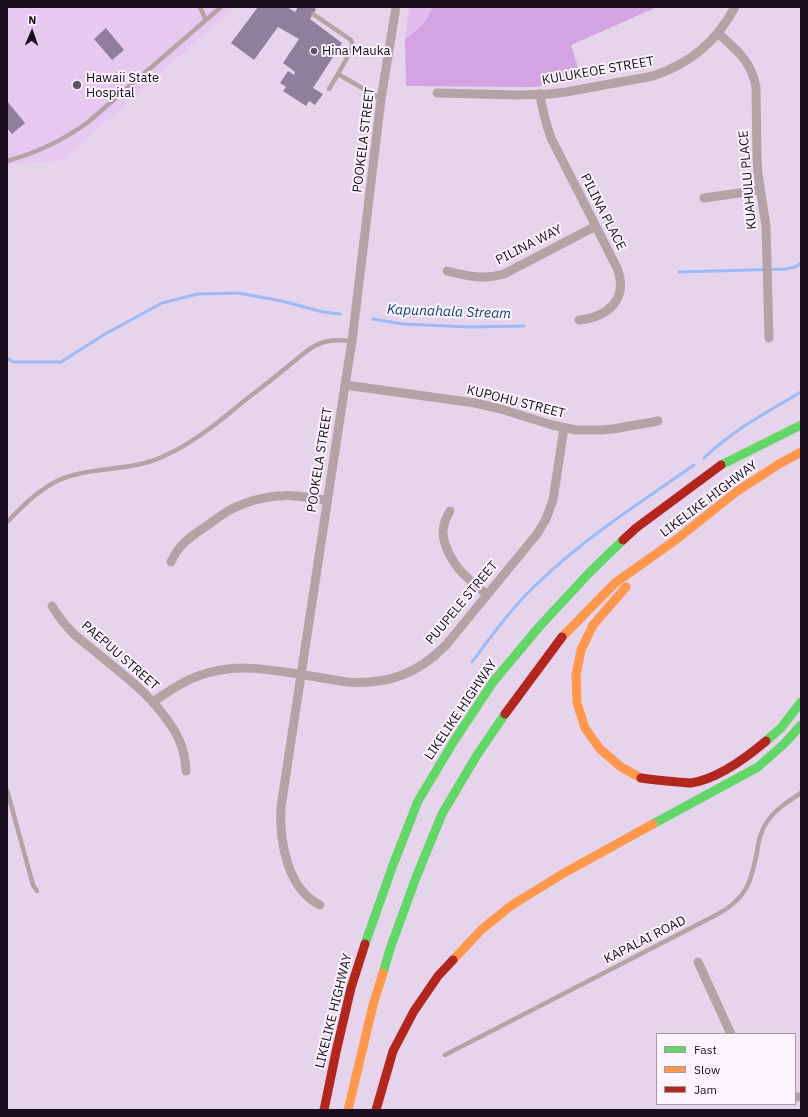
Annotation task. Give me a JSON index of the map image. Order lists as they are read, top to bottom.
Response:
{
  "streets": {
    "highway": ["LIKELIKE HIGHWAY"],
    "street": [
      "KULUKEOE STREET",
      "POOKELA STREET",
      "KUAHULU PLACE",
      "PILINA PLACE",
      "PILINA WAY",
      "KUPOHU STREET",
      "PUUPELE STREET",
      "PAEPUU STREET"
    ],
    "lane": ["KAPALAI ROAD"]
  },
  "crossings": [
    ["KULUKEOE STREET", "KUAHULU PLACE"],
    ["KULUKEOE STREET", "PILINA PLACE"],
    ["POOKELA STREET", "KUPOHU STREET"],
    ["POOKELA STREET", "PUUPELE STREET"],
    ["PILINA PLACE", "PILINA WAY"],
    ["KUPOHU STREET", "PUUPELE STREET"],
    ["PUUPELE STREET", "PAEPUU STREET"]
  ],
  "water": ["Kapunahala Stream"],
  "places": ["Hina Mauka", "Hawaii State Hospital"],
  "legend": ["Fast", "Slow", "Jam"],
  "north": "top"
}
